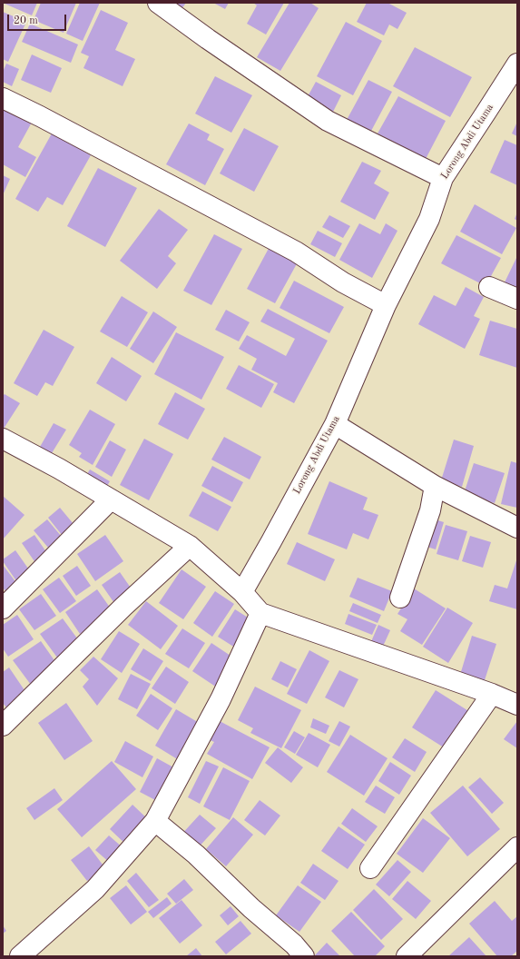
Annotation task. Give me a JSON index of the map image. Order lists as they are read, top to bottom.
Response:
{
  "streets": {
    "street": ["Lorong Abdi Utama"]
  },
  "scale_bar": "20 m"
}
